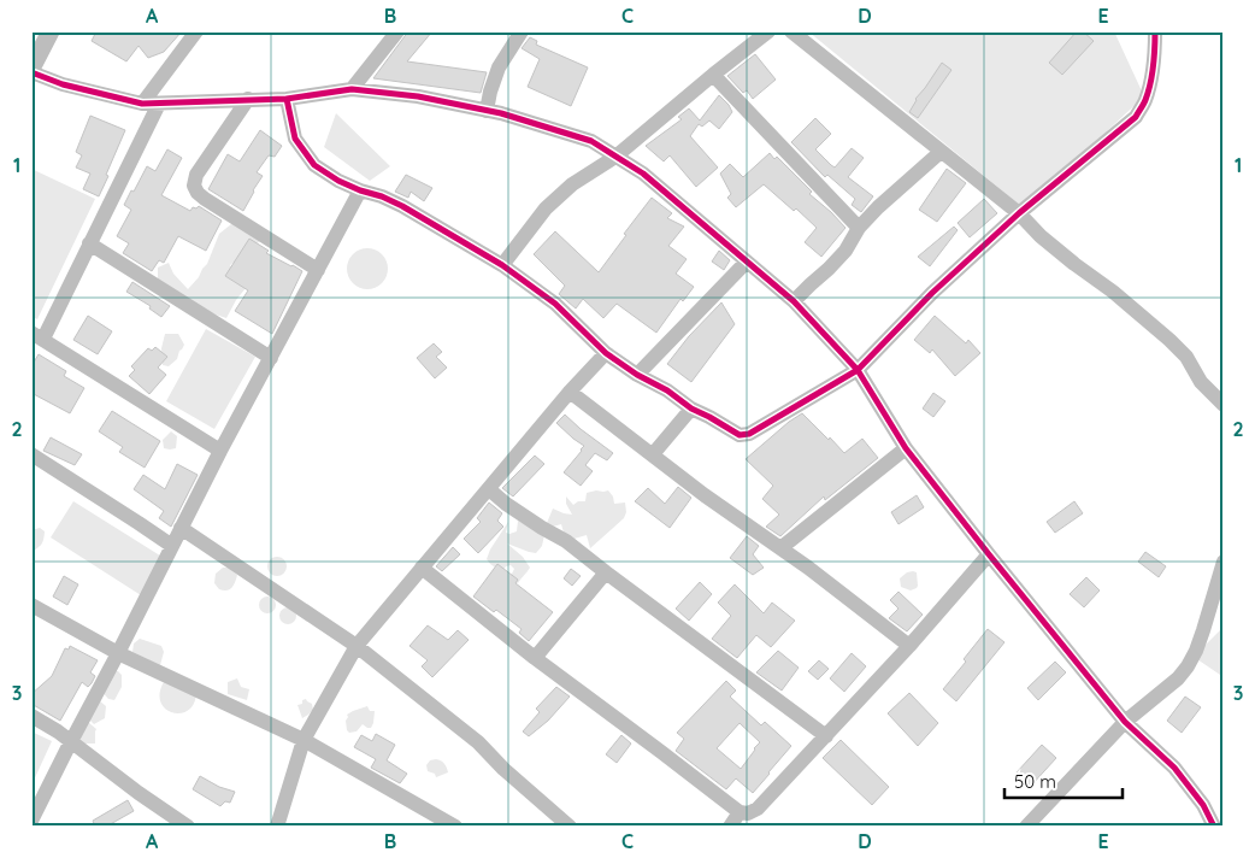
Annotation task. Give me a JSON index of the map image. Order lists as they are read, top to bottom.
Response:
{
  "scale_bar": "50 m",
  "grid": {
    "columns": [
      "A",
      "B",
      "C",
      "D",
      "E"
    ],
    "rows": ["1", "2", "3"]
  }
}
